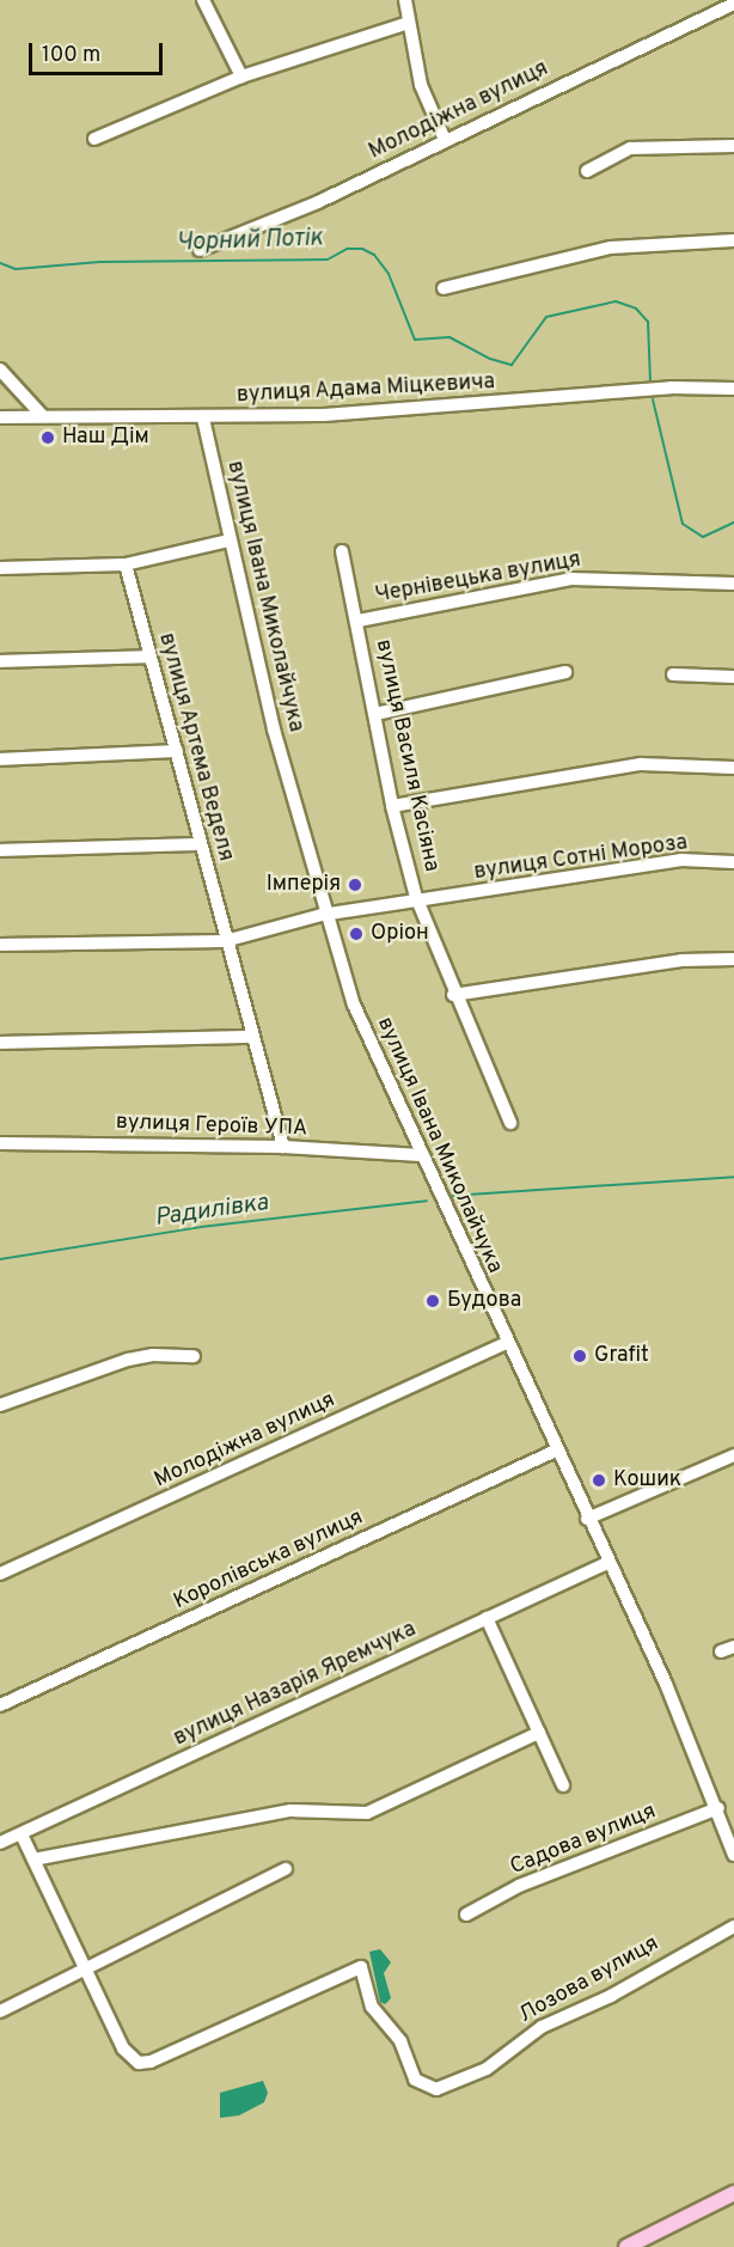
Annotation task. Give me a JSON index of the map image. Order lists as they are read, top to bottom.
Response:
{
  "streets": {
    "street": [
      "Молодіжна вулиця",
      "вулиця Адама Міцкевича",
      "Чернівецька вулиця",
      "вулиця Івана Миколайчука",
      "вулиця Артема Веделя",
      "вулиця Василя Касіяна",
      "вулиця Сотні Мороза",
      "вулиця Героїв УПА",
      "Королівська вулиця",
      "вулиця Назарія Яремчука",
      "Садова вулиця",
      "Лозова вулиця"
    ]
  },
  "crossings": [
    ["Молодіжна вулиця", "вулиця Івана Миколайчука"],
    ["вулиця Адама Міцкевича", "вулиця Івана Миколайчука"],
    ["Чернівецька вулиця", "вулиця Василя Касіяна"],
    ["вулиця Івана Миколайчука", "вулиця Сотні Мороза"],
    ["вулиця Івана Миколайчука", "вулиця Героїв УПА"],
    ["вулиця Івана Миколайчука", "Королівська вулиця"],
    ["вулиця Івана Миколайчука", "вулиця Назарія Яремчука"],
    ["вулиця Івана Миколайчука", "Садова вулиця"],
    ["вулиця Артема Веделя", "вулиця Сотні Мороза"],
    ["вулиця Артема Веделя", "вулиця Героїв УПА"],
    ["вулиця Василя Касіяна", "вулиця Сотні Мороза"]
  ],
  "water": ["Чорний Потік", "Радилівка"],
  "places": [
    "Наш Дім",
    "Імперія",
    "Оріон",
    "Будова",
    "Grafit",
    "Кошик"
  ],
  "scale_bar": "100 m"
}
